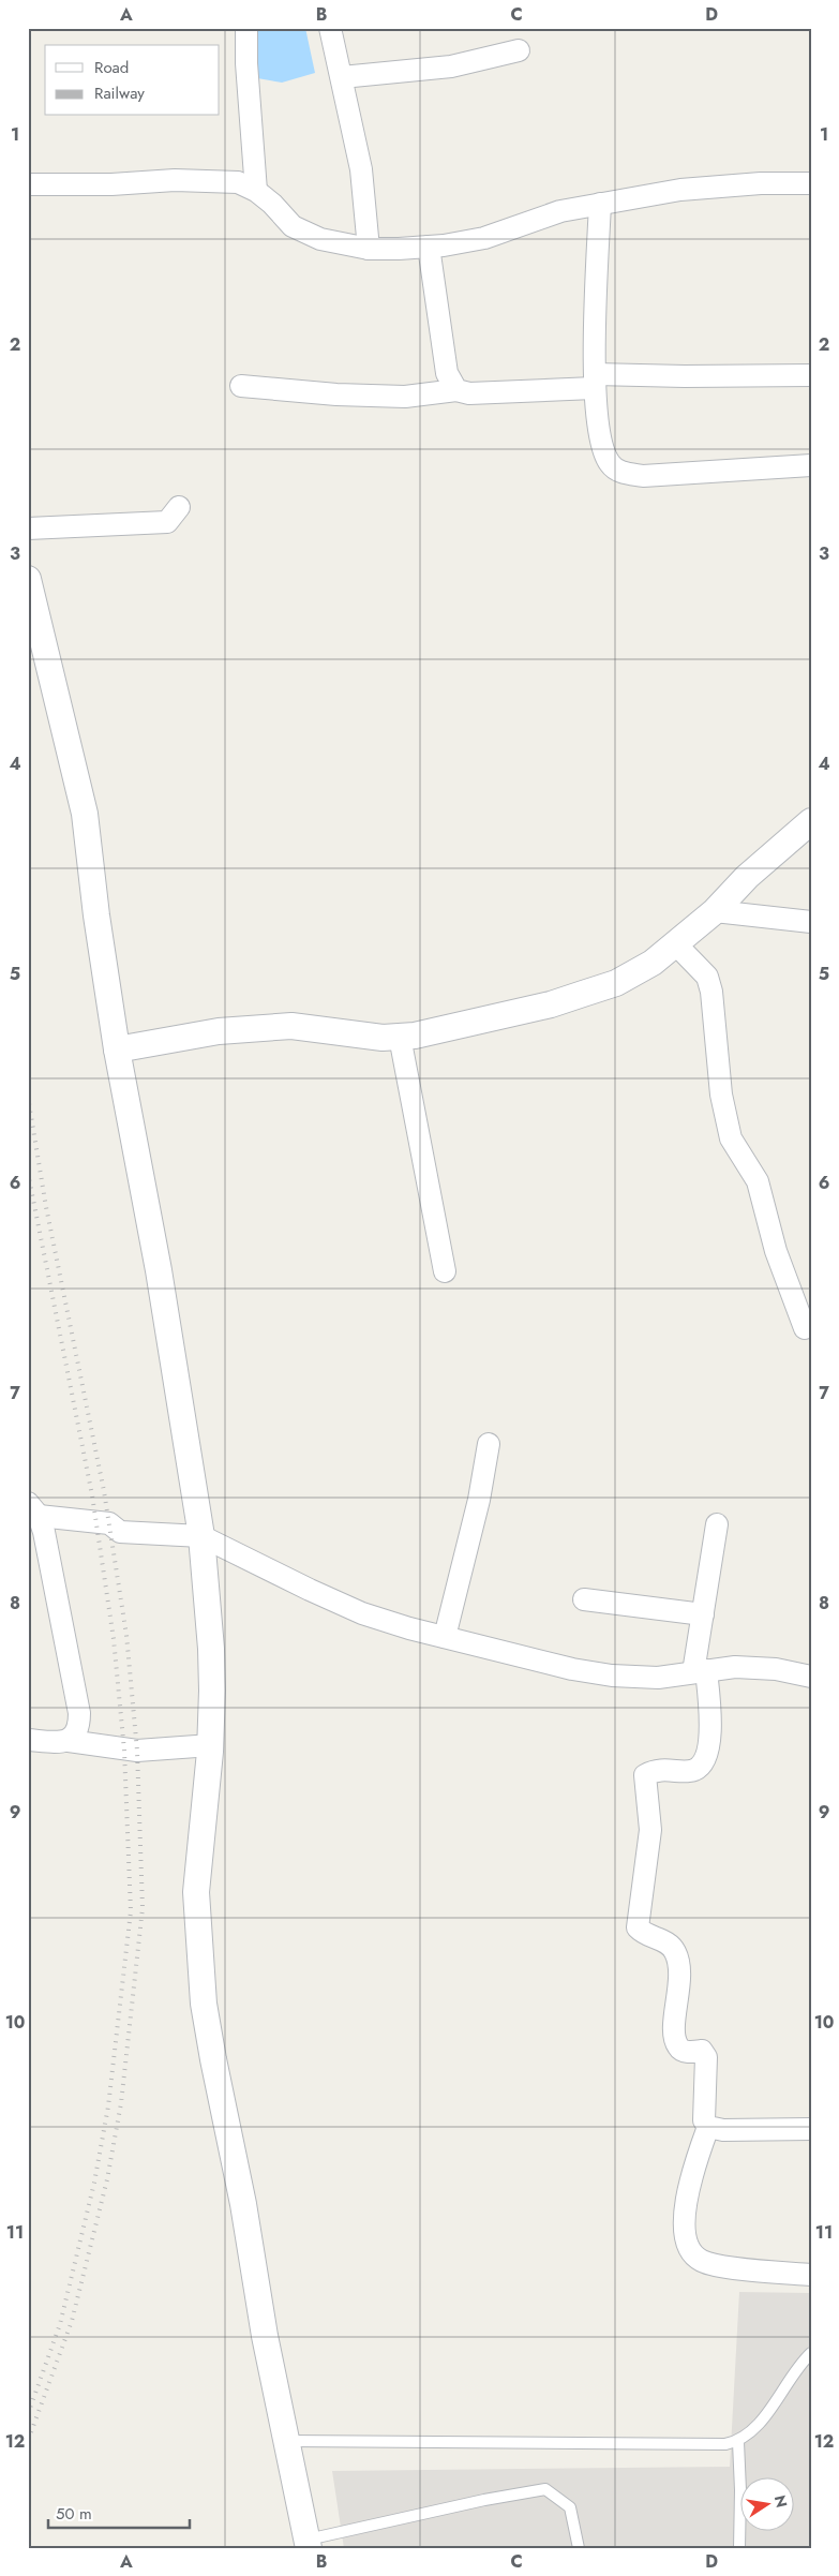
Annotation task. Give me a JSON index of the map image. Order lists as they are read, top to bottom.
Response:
{
  "legend": ["Road", "Railway"],
  "scale_bar": "50 m",
  "north": "right",
  "grid": {
    "columns": [
      "A",
      "B",
      "C",
      "D"
    ],
    "rows": [
      "1",
      "2",
      "3",
      "4",
      "5",
      "6",
      "7",
      "8",
      "9",
      "10",
      "11",
      "12"
    ]
  }
}
